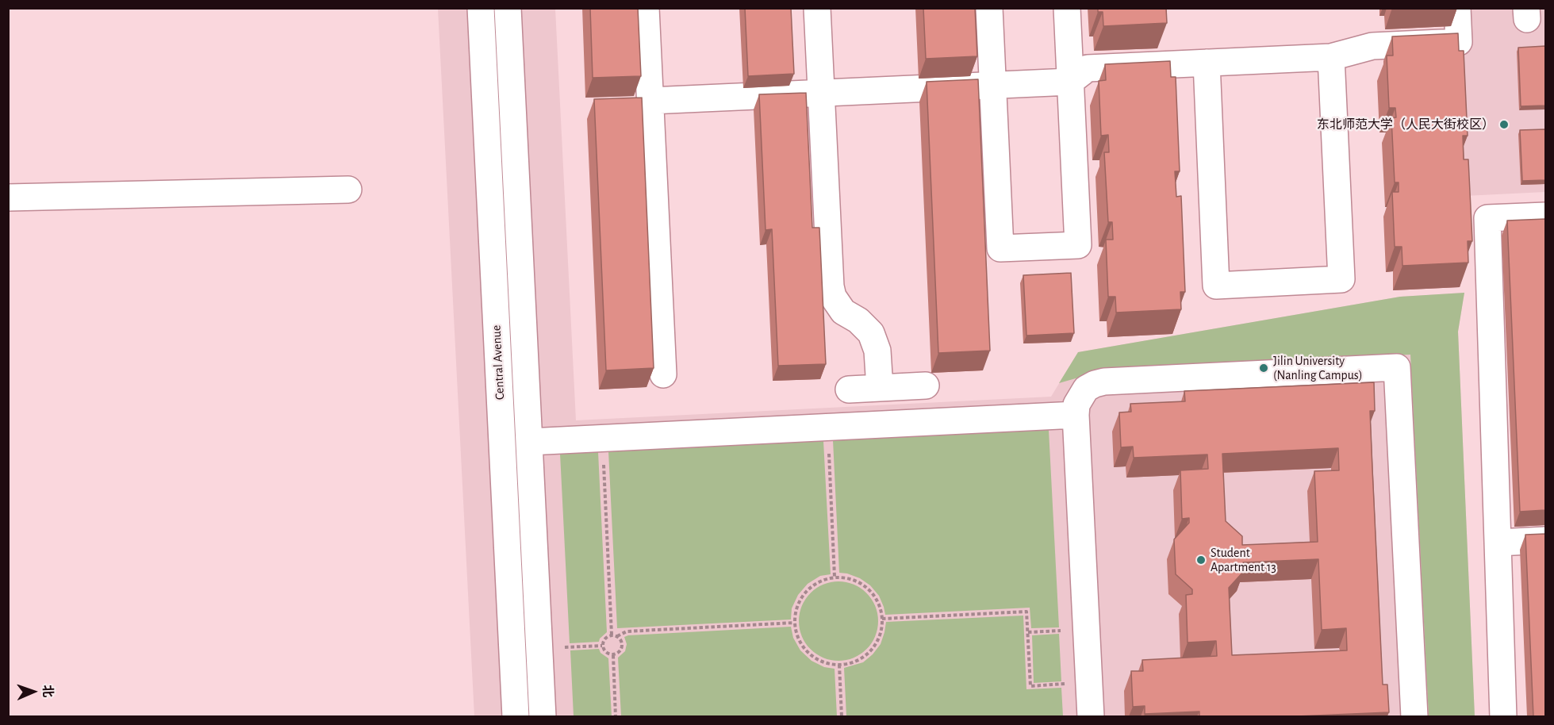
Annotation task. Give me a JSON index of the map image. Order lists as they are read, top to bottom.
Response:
{
  "streets": {
    "lane": ["Central Avenue"]
  },
  "places": ["东北师范大学（人民大街校区）", "Jilin University (Nanling Campus)", "Student Apartment 13"],
  "north": "right"
}
